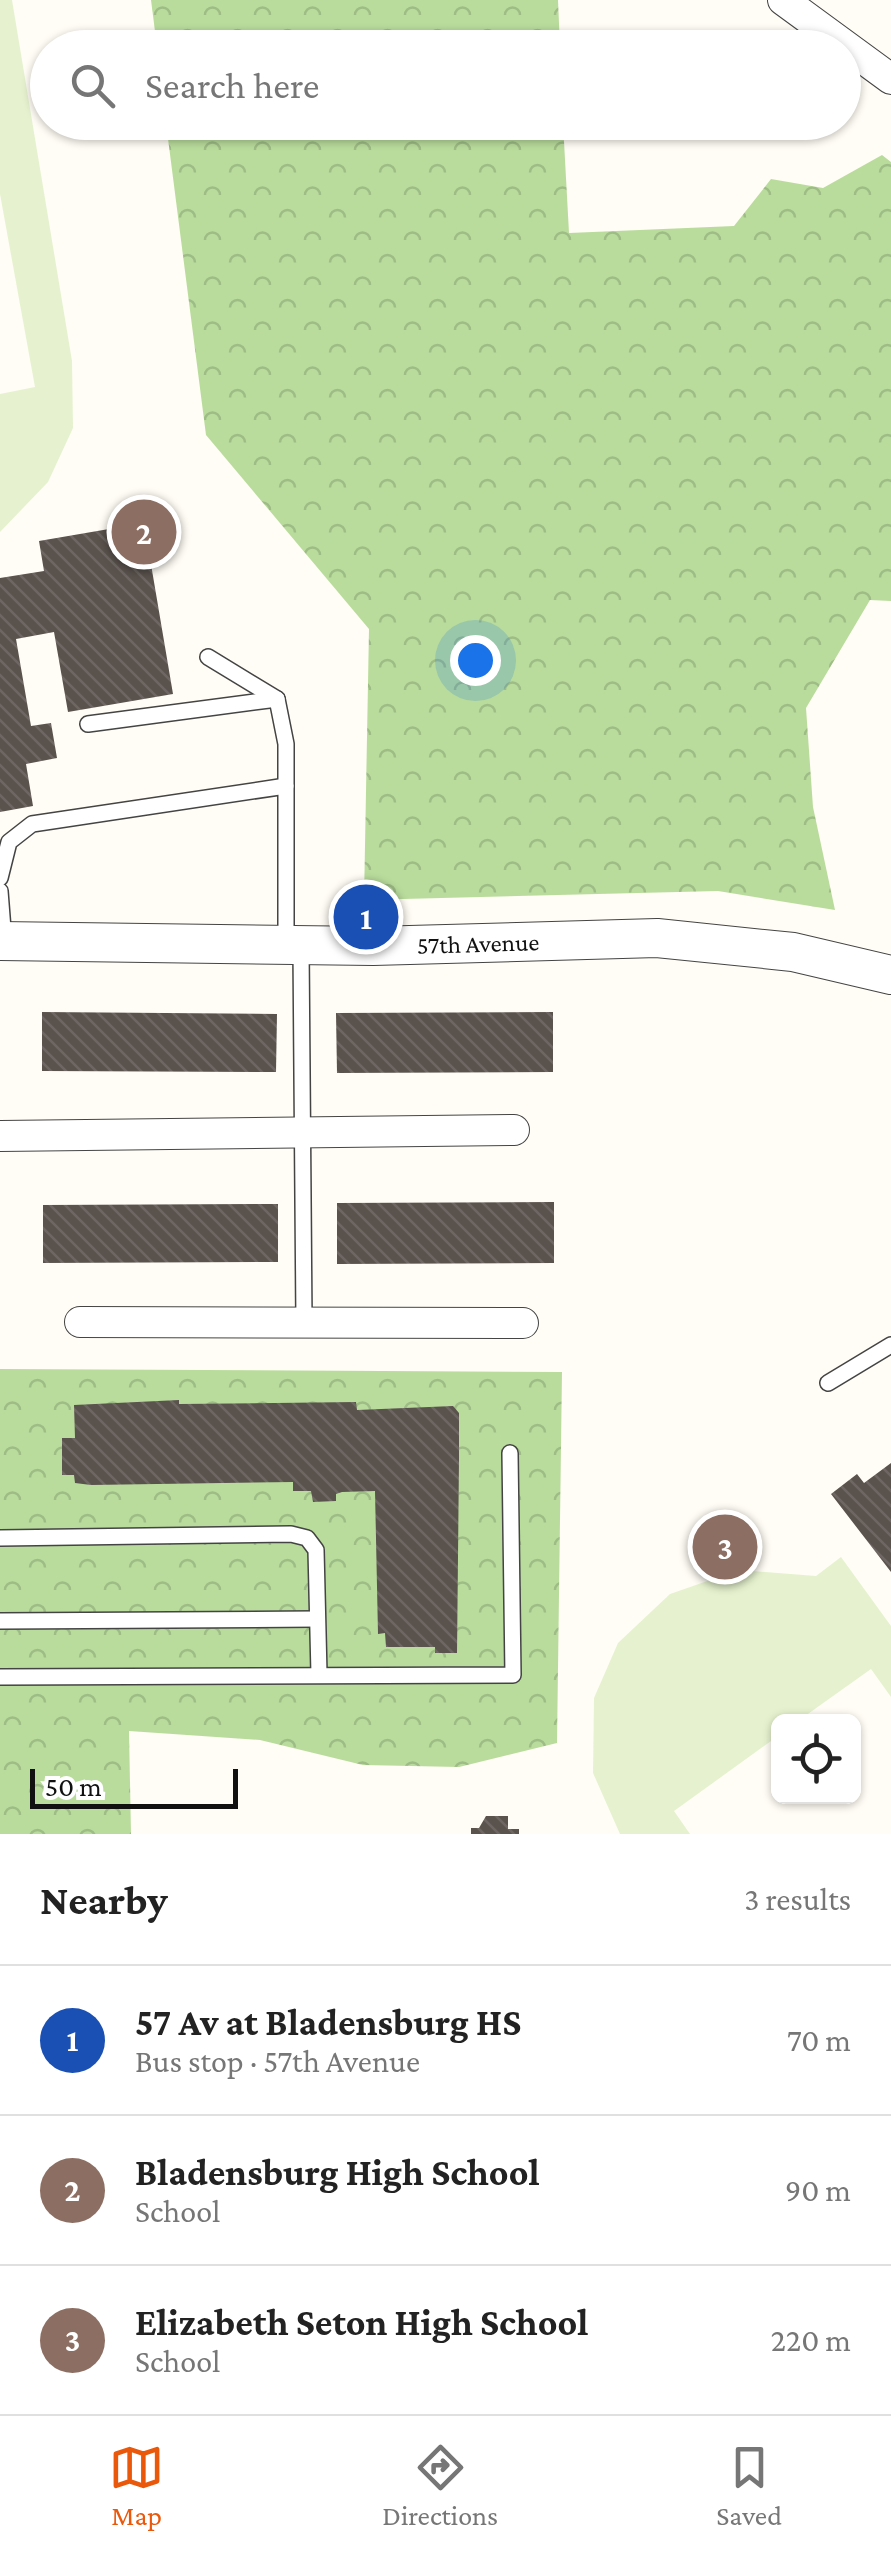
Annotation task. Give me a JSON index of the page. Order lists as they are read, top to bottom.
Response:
{
  "streets": {
    "street": ["57th Avenue"]
  },
  "scale_bar": "50 m",
  "page": {
    "search": "Search here",
    "pins": ["2", "1", "3"],
    "scale": "50 m",
    "heading": ["Nearby", "3 results"],
    "list": [
      {
        "mark": "1",
        "name": "57 Av at Bladensburg HS",
        "note": "Bus stop · 57th Avenue",
        "value": "70 m"
      },
      {
        "mark": "2",
        "name": "Bladensburg High School",
        "note": "School",
        "value": "90 m"
      },
      {
        "mark": "3",
        "name": "Elizabeth Seton High School",
        "note": "School",
        "value": "220 m"
      }
    ],
    "nav": ["Map", "Directions", "Saved"]
  }
}
